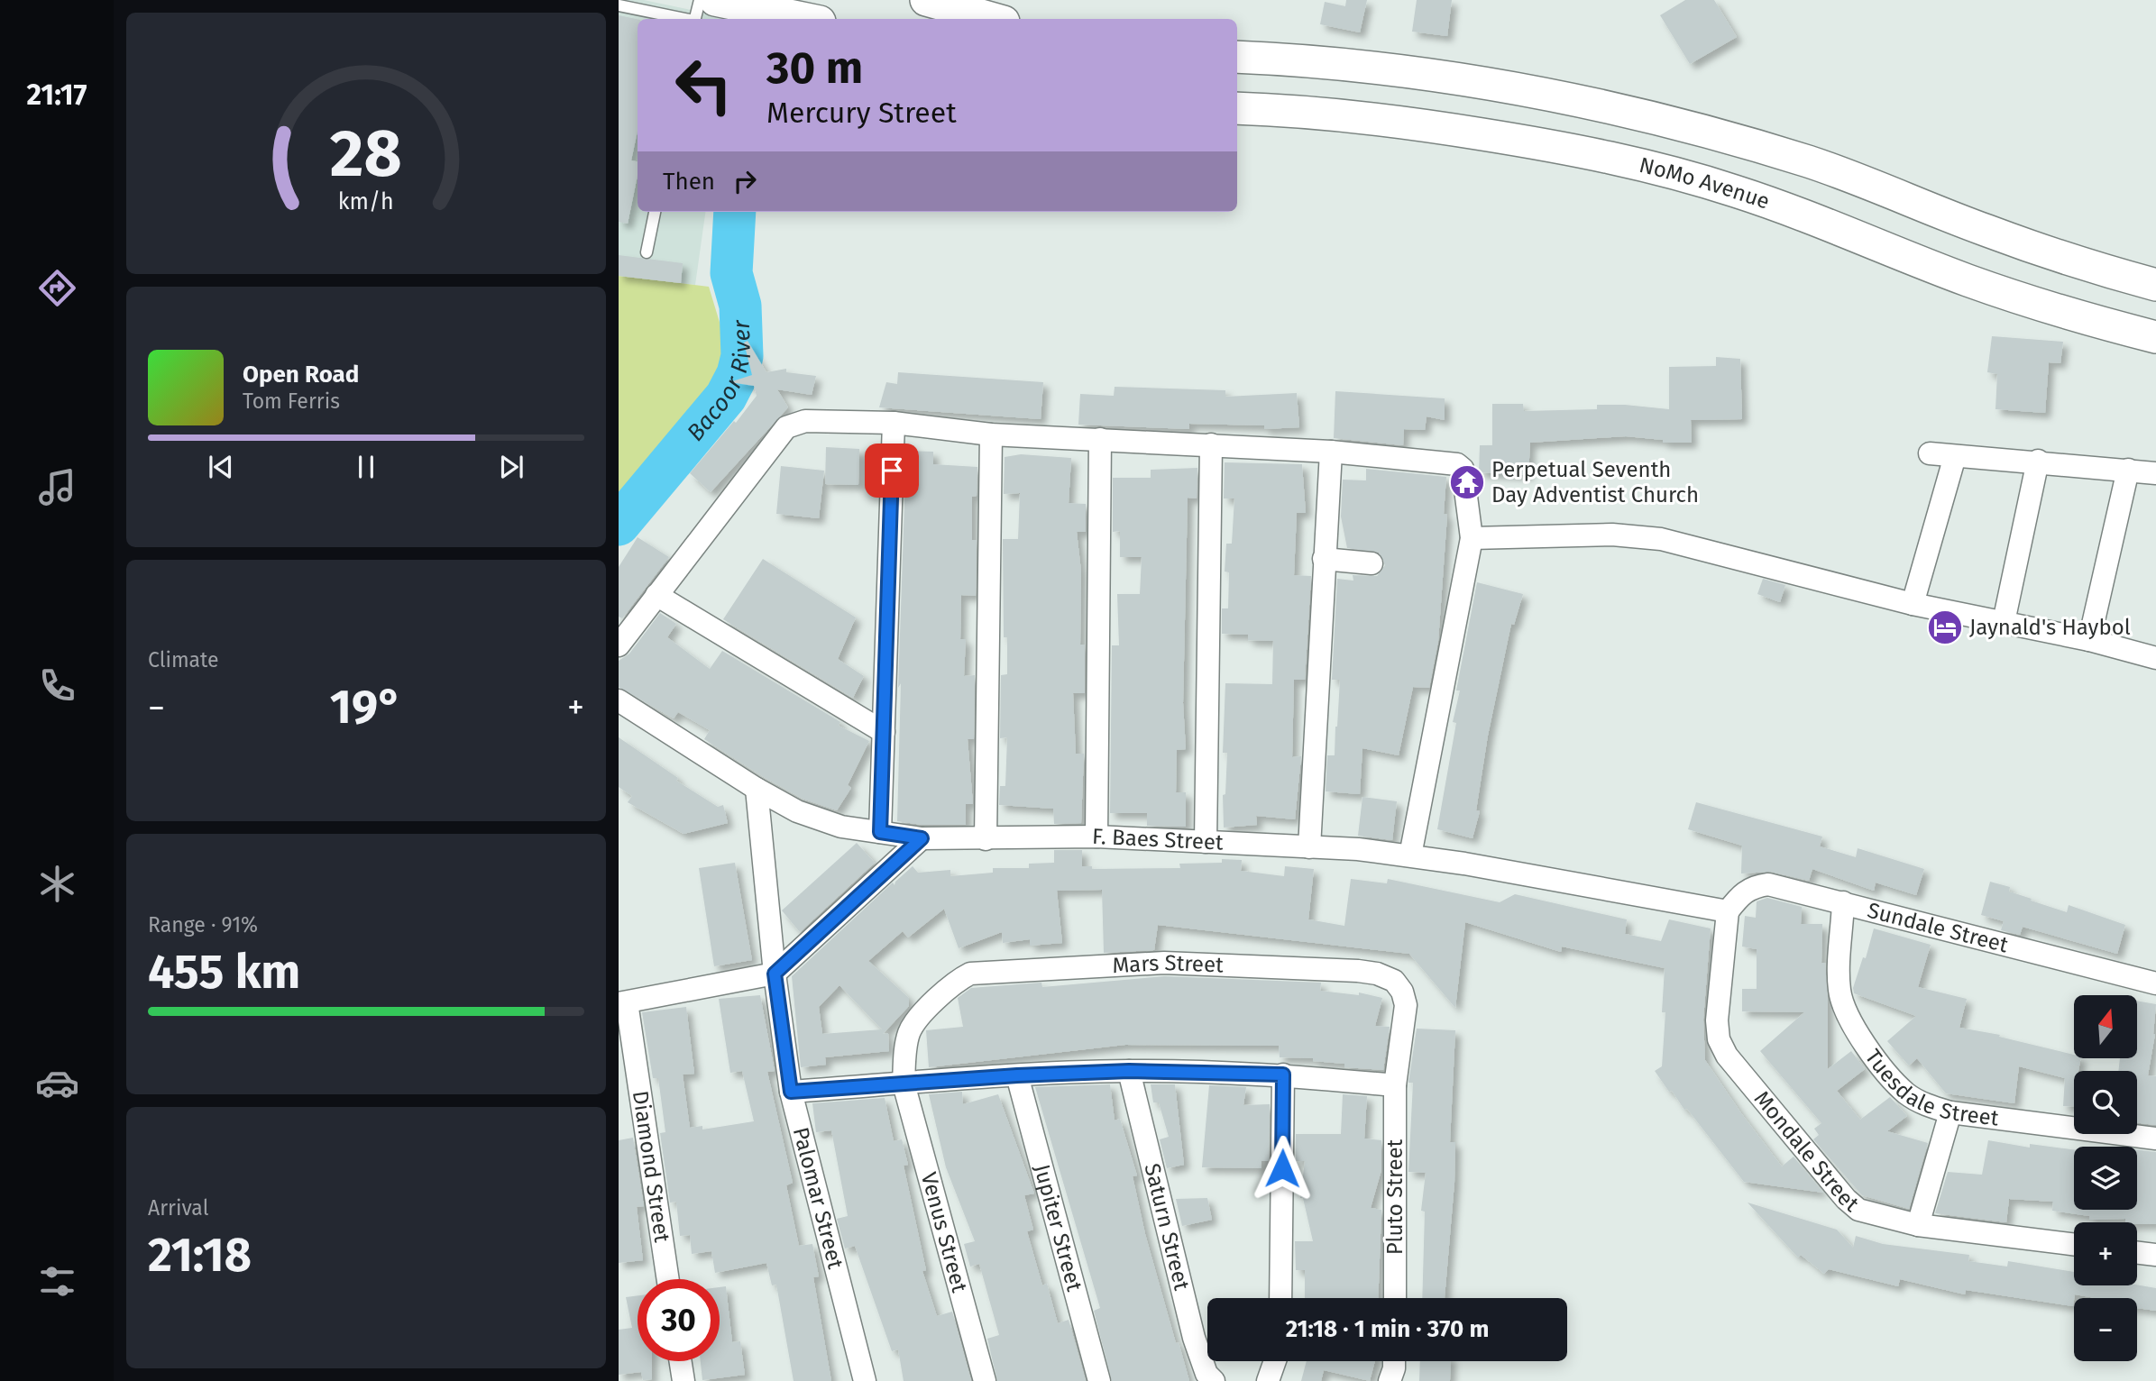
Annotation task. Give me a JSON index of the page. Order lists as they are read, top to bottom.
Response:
{
  "streets": {
    "main road": ["NoMo Avenue"],
    "street": [
      "F. Baes Street",
      "Sundale Street",
      "Mars Street",
      "Tuesdale Street",
      "Mondale Street",
      "Diamond Street",
      "Pluto Street",
      "Palomar Street",
      "Jupiter Street",
      "Saturn Street",
      "Venus Street"
    ]
  },
  "crossings": [
    ["F. Baes Street", "Sundale Street"],
    ["F. Baes Street", "Mondale Street"],
    ["F. Baes Street", "Palomar Street"],
    ["Sundale Street", "Tuesdale Street"],
    ["Sundale Street", "Mondale Street"],
    ["Mars Street", "Pluto Street"],
    ["Mars Street", "Venus Street"]
  ],
  "water": ["Bacoor River"],
  "places": {
    "temple": ["Perpetual Seventh Day Adventist Church"],
    "hotel": ["Jaynald's Haybol"]
  },
  "north": "top",
  "page": {
    "tabs": "21:17",
    "turn": ["30 m", "Mercury Street"],
    "then": "Then",
    "song": ["Open Road", "Tom Ferris"],
    "tile": [
      "Climate",
      ["Range · 91%", "455 km"],
      ["Arrival", "21:18"]
    ],
    "heat": ["−", "19°", "+"],
    "map_buttons": ["+", "−"],
    "limit": "30",
    "trip": "21:18 · 1 min · 370 m",
    "gauge": ["28", "km/h"]
  }
}
